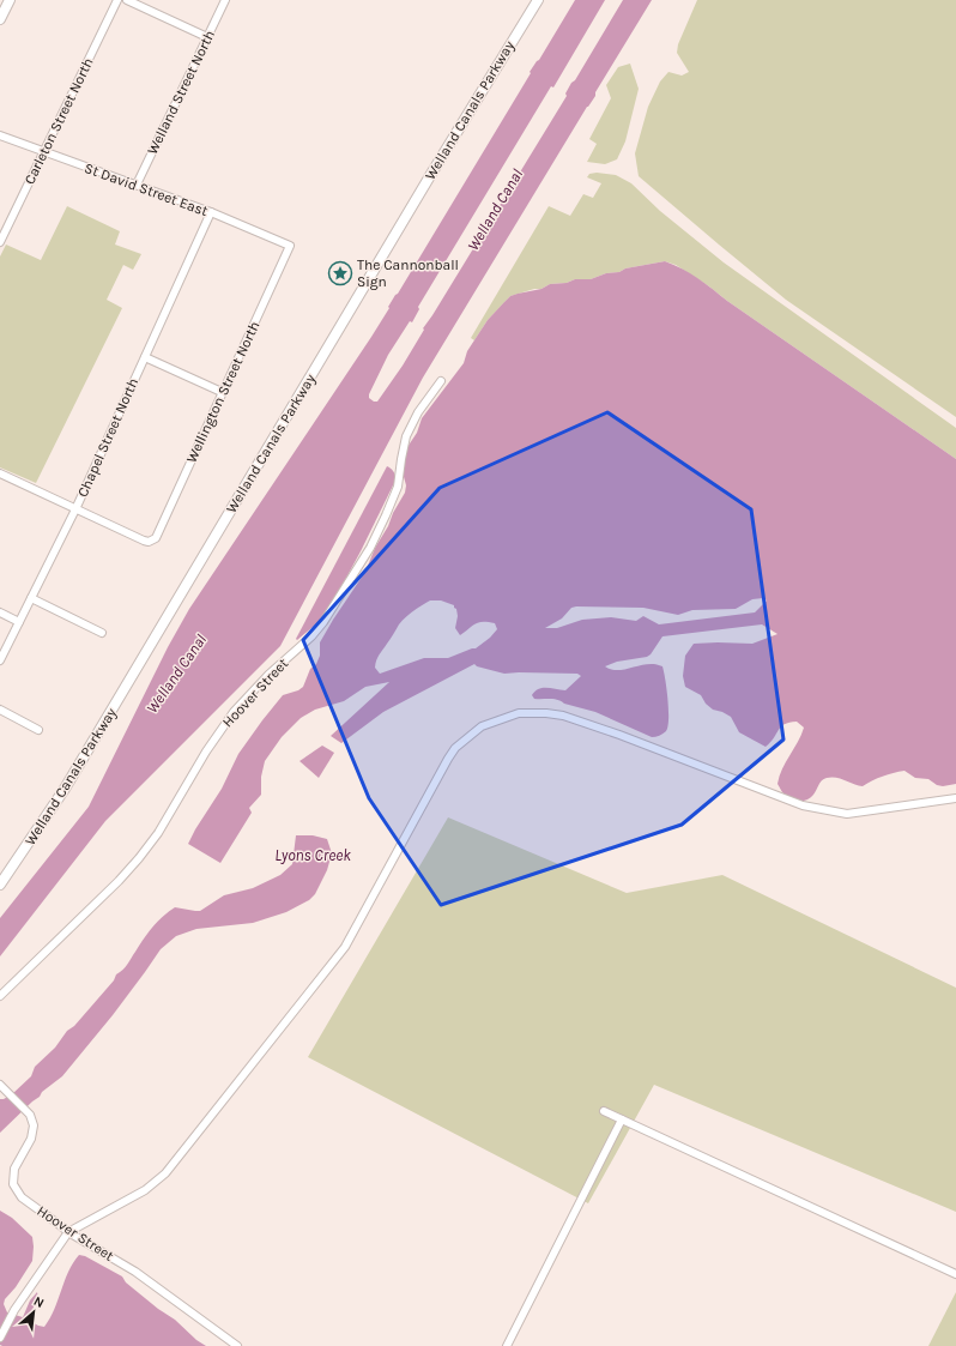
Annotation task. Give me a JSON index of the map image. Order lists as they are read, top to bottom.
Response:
{
  "streets": {
    "street": [
      "Welland Street North",
      "Welland Canals Parkway",
      "Carleton Street North",
      "St David Street East",
      "Wellington Street North",
      "Chapel Street North",
      "Hoover Street"
    ]
  },
  "crossings": [
    ["Welland Street North", "St David Street East"],
    ["Carleton Street North", "St David Street East"],
    ["St David Street East", "Wellington Street North"],
    ["St David Street East", "Chapel Street North"],
    ["Wellington Street North", "Chapel Street North"]
  ],
  "water": ["Welland Canal", "Lyons Creek"],
  "places": {
    "place": ["The Cannonball Sign"]
  },
  "north": "top right"
}
